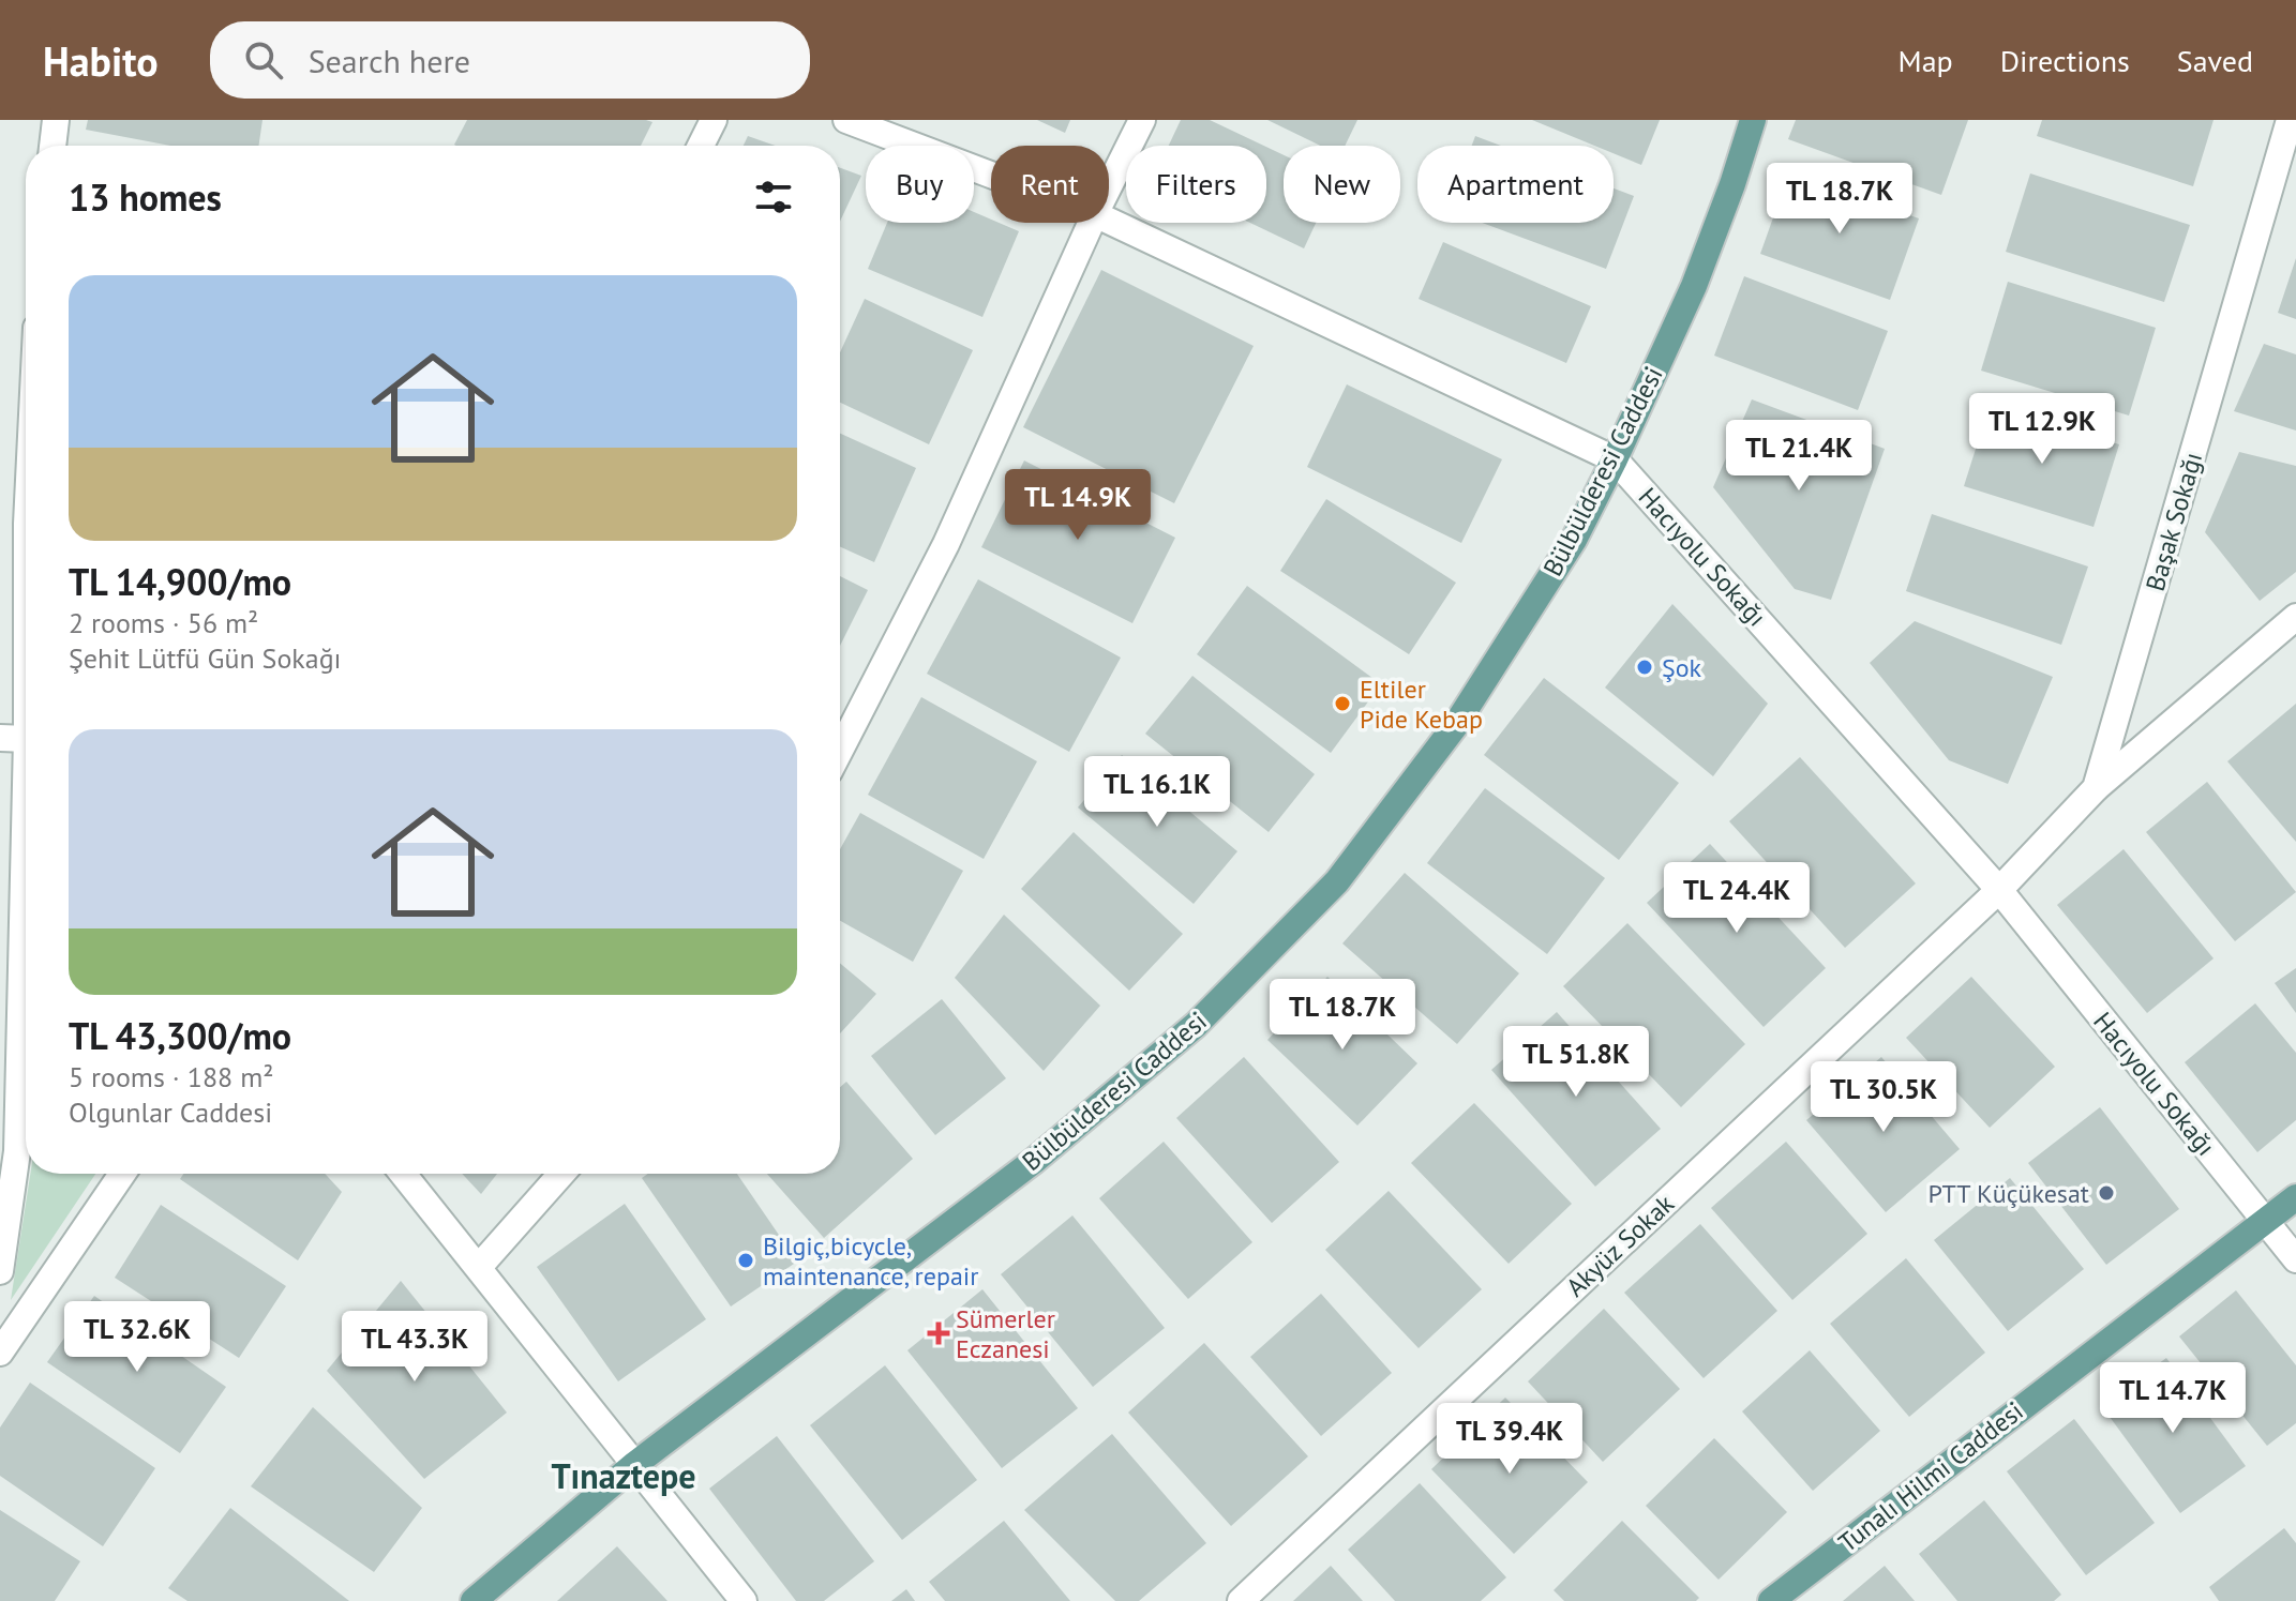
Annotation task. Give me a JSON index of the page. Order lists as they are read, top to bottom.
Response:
{
  "streets": {
    "main road": ["Bülbülderesi Caddesi", "Tunalı Hilmi Caddesi"],
    "street": ["Başak Sokağı", "Hacıyolu Sokağı", "Akyüz Sokak"]
  },
  "crossings": [
    ["Bülbülderesi Caddesi", "Hacıyolu Sokağı"],
    ["Başak Sokağı", "Hacıyolu Sokağı"],
    ["Başak Sokağı", "Akyüz Sokak"],
    ["Hacıyolu Sokağı", "Akyüz Sokak"],
    ["Hacıyolu Sokağı", "Tunalı Hilmi Caddesi"]
  ],
  "districts": ["Tınaztepe"],
  "places": {
    "other": [
      "Şok",
      "Eltiler Pide Kebap",
      "PTT Küçükesat",
      "Bilgiç,bicycle, maintenance, repair"
    ],
    "health": ["Sümerler Eczanesi"]
  },
  "page": {
    "header": "Habito",
    "search": "Search here",
    "nav": ["Map", "Directions", "Saved"],
    "chip": [
      "Buy",
      "Rent",
      "Filters",
      "New",
      "Apartment"
    ],
    "heading": "13 homes",
    "price": [
      "TL 18.7K",
      "TL 12.9K",
      "TL 21.4K",
      "TL 14.9K",
      "TL 16.1K",
      "TL 24.4K",
      "TL 18.7K",
      "TL 51.8K",
      "TL 30.5K",
      "TL 32.6K",
      "TL 43.3K",
      "TL 14.7K",
      "TL 39.4K"
    ],
    "list": [
      {
        "name": "TL 14,900/mo",
        "note": "2 rooms · 56 m² · Şehit Lütfü Gün Sokağı"
      },
      {
        "name": "TL 43,300/mo",
        "note": "5 rooms · 188 m² · Olgunlar Caddesi"
      }
    ]
  }
}
